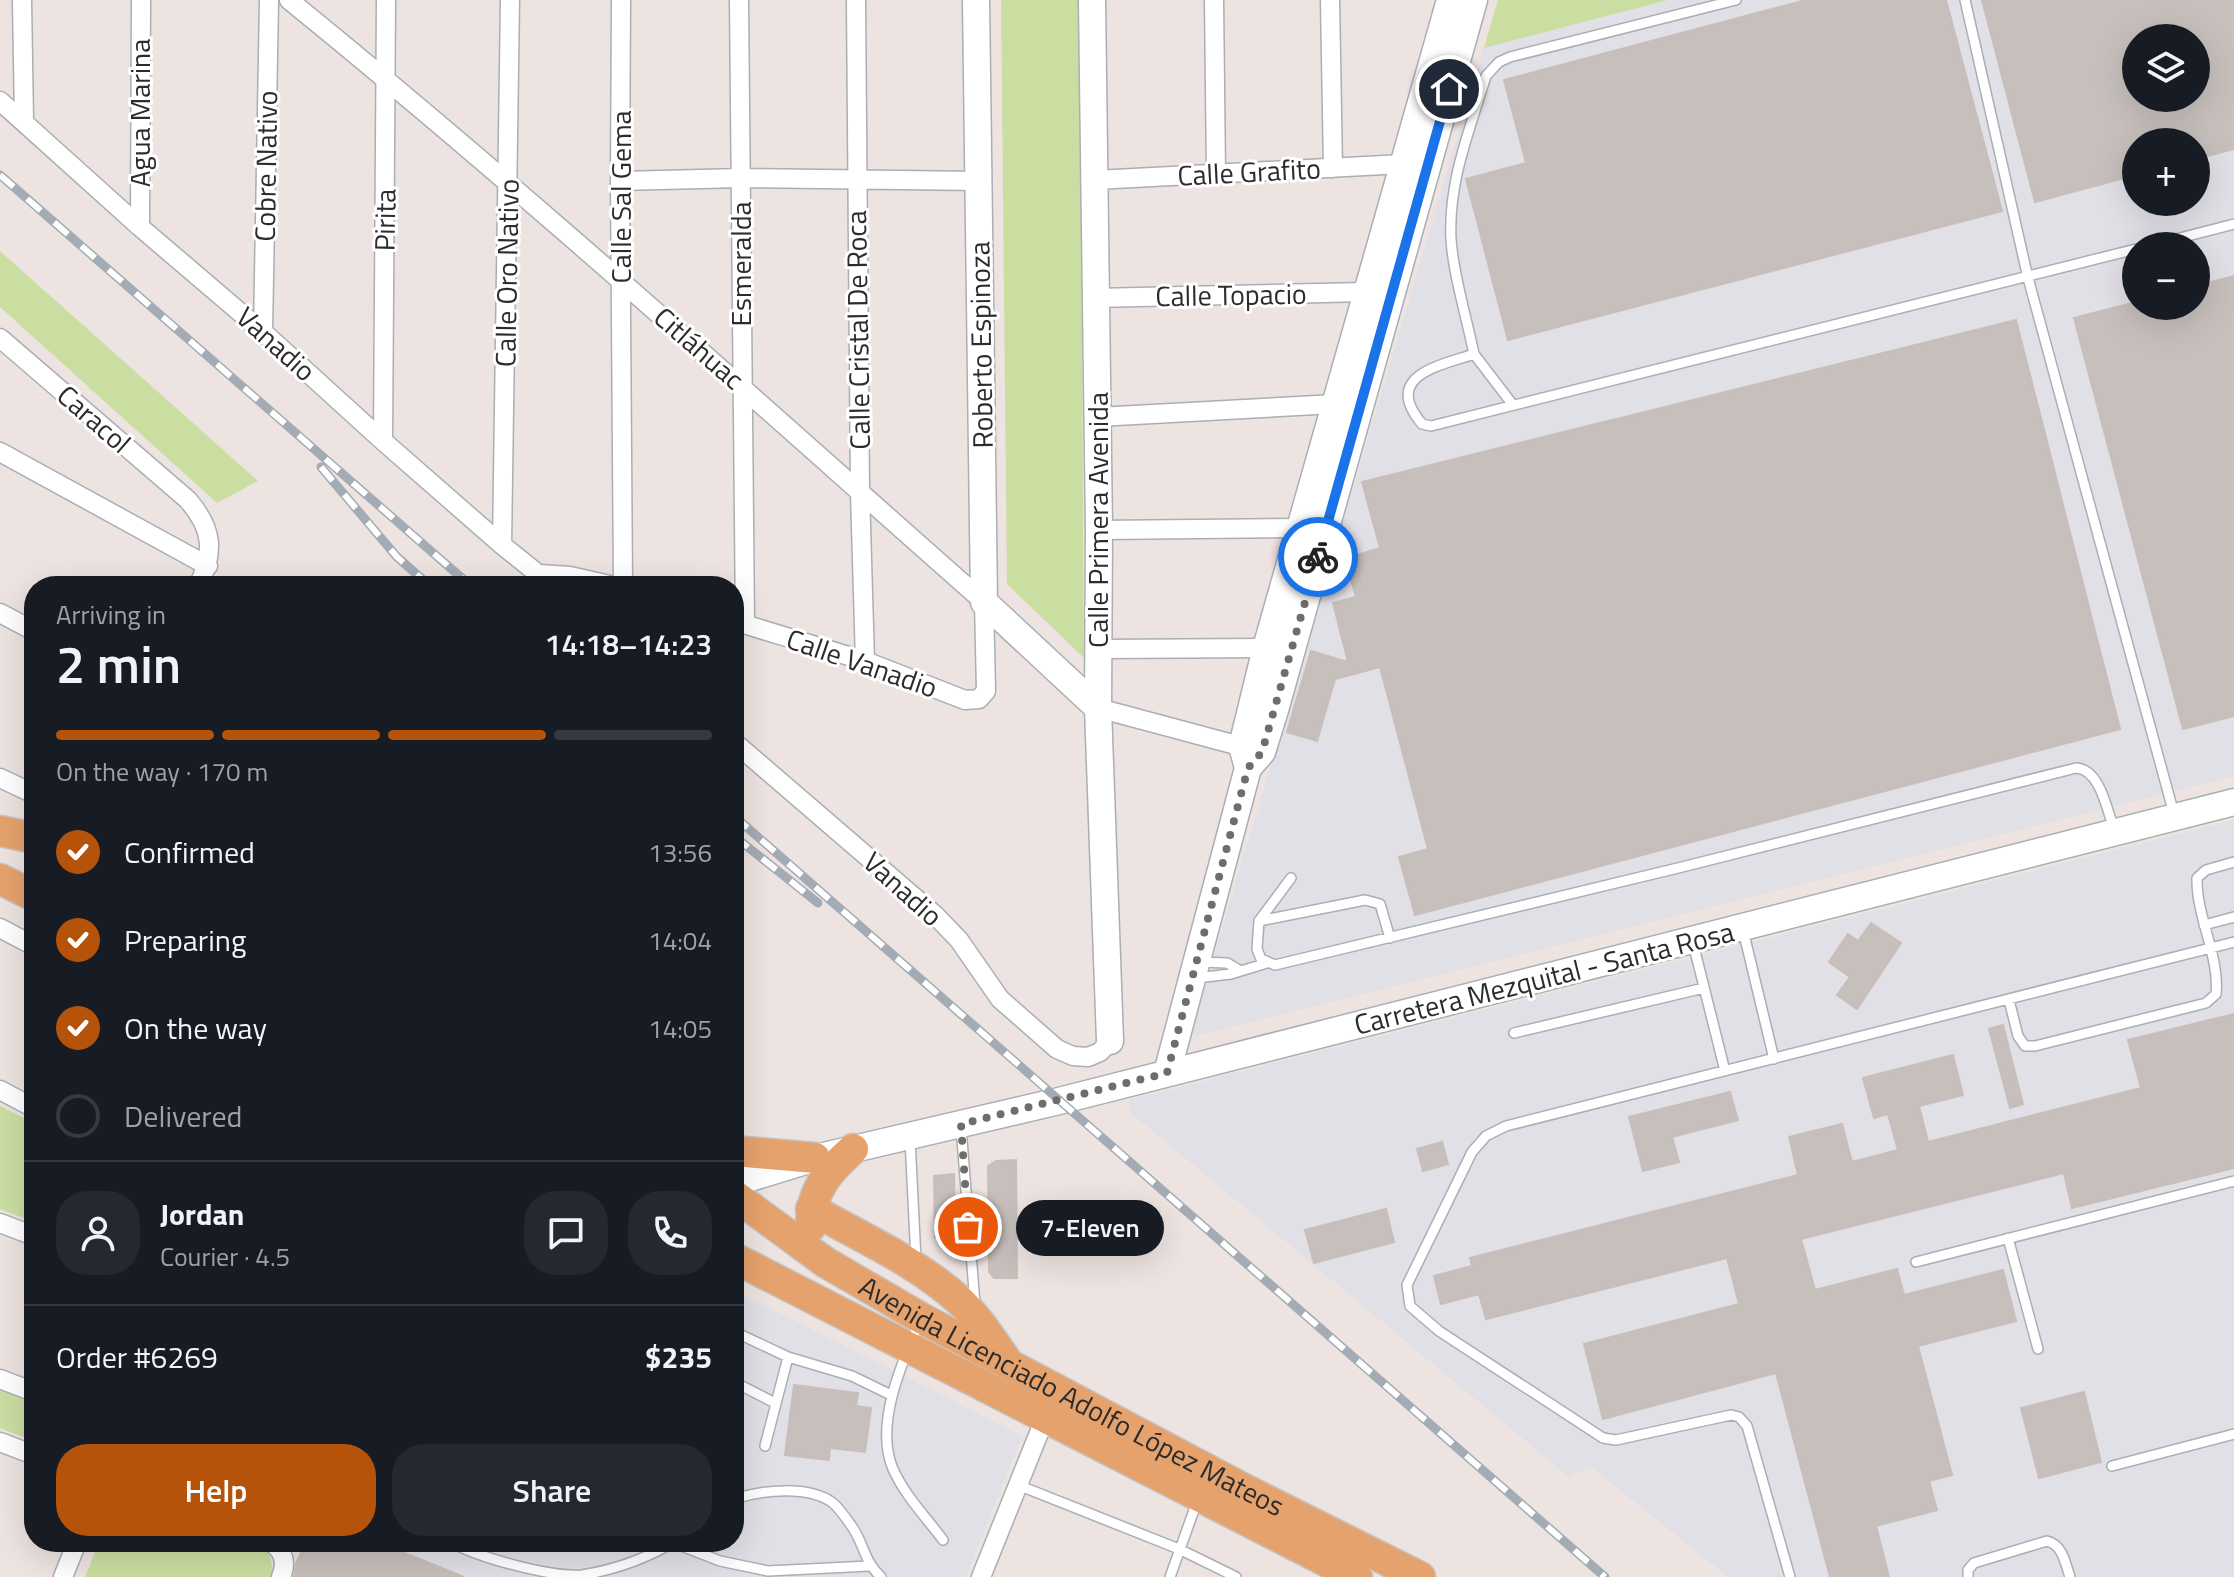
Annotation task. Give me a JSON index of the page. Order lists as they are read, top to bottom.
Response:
{
  "streets": {
    "main road": ["Avenida Licenciado Adolfo López Mateos"],
    "street": [
      "Agua Marina",
      "Cobre Nativo",
      "Calle Grafito",
      "Calle Sal Gema",
      "Pirita",
      "Esmeralda",
      "Calle Oro Nativo",
      "Calle Topacio",
      "Calle Cristal De Roca",
      "Vanadio",
      "Roberto Espinoza",
      "Citláhuac",
      "Caracol",
      "Calle Primera Avenida",
      "Calle Vanadio",
      "Carretera Mezquital - Santa Rosa"
    ]
  },
  "crossings": [
    ["Agua Marina", "Vanadio"],
    ["Cobre Nativo", "Vanadio"],
    ["Calle Grafito", "Calle Primera Avenida"],
    ["Calle Sal Gema", "Citláhuac"],
    ["Pirita", "Vanadio"],
    ["Pirita", "Citláhuac"],
    ["Esmeralda", "Citláhuac"],
    ["Calle Oro Nativo", "Vanadio"],
    ["Calle Oro Nativo", "Citláhuac"],
    ["Calle Topacio", "Calle Primera Avenida"],
    ["Calle Cristal De Roca", "Citláhuac"],
    ["Calle Cristal De Roca", "Calle Vanadio"],
    ["Vanadio", "Calle Primera Avenida"],
    ["Roberto Espinoza", "Citláhuac"],
    ["Roberto Espinoza", "Calle Vanadio"],
    ["Citláhuac", "Calle Primera Avenida"]
  ],
  "places": ["7-Eleven"],
  "page": {
    "map_buttons": ["+", "−"],
    "heading": ["2 min", "Arriving in", "14:18–14:23"],
    "panel": [
      "Jordan",
      "Courier · 4.5",
      "Order #6269",
      "$235"
    ],
    "bar": "On the way · 170 m",
    "list": [
      ["Confirmed", "13:56"],
      ["Preparing", "14:04"],
      ["On the way", "14:05"],
      "Delivered"
    ],
    "bubble": "7-Eleven",
    "buttons": ["Help", "Share"]
  }
}
